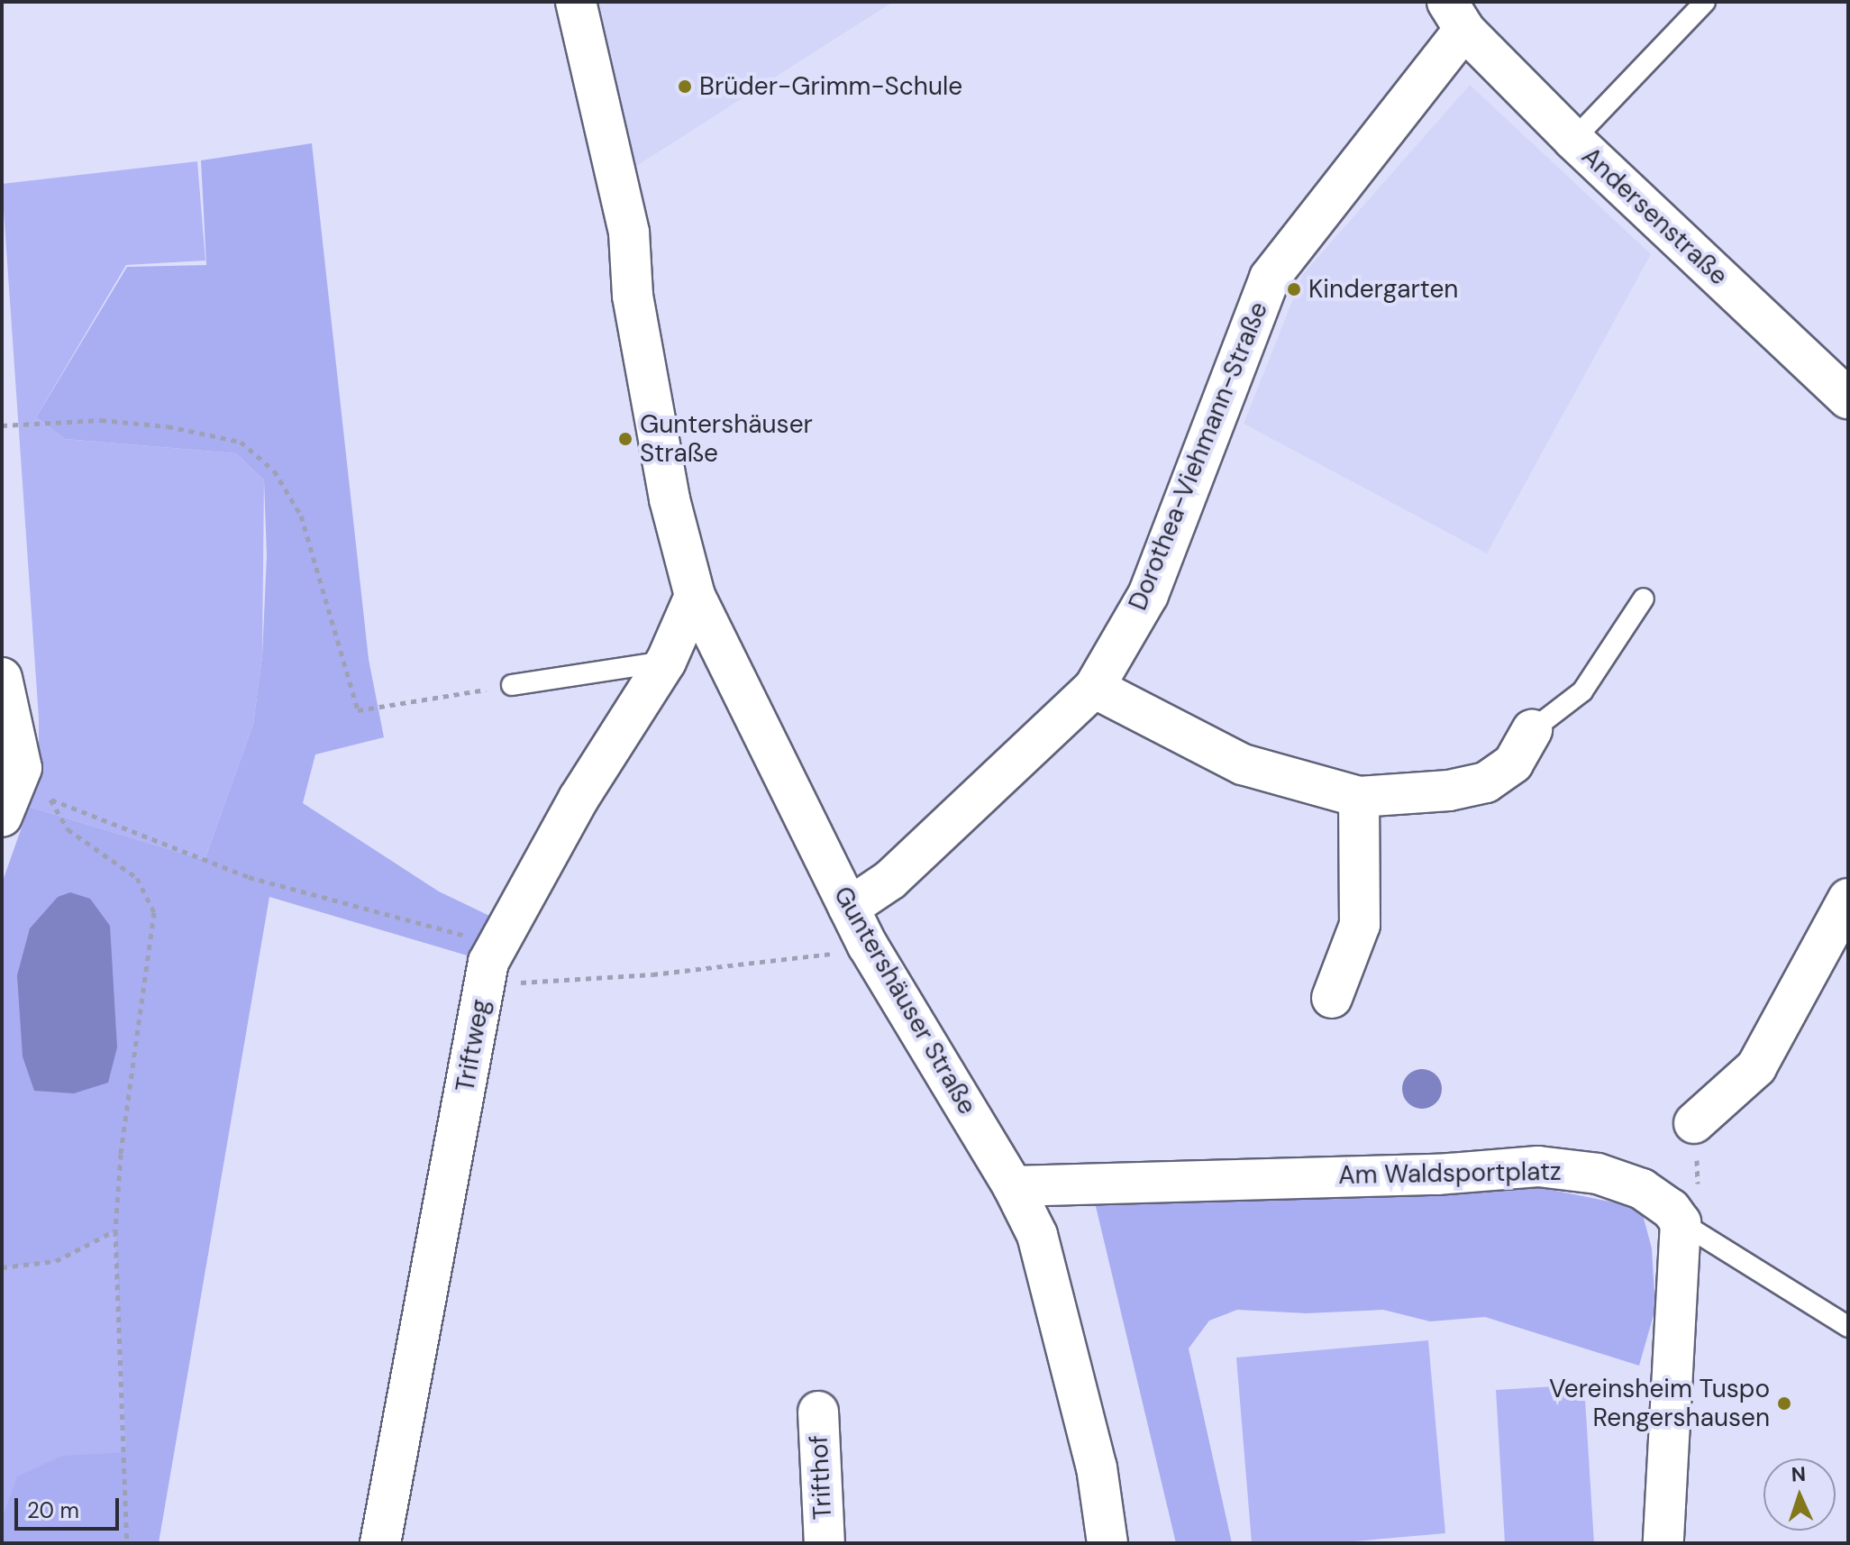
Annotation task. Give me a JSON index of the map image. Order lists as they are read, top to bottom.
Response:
{
  "streets": {
    "street": [
      "Andersenstraße",
      "Dorothea-Viehmann-Straße",
      "Guntershäuser Straße",
      "Triftweg",
      "Am Waldsportplatz",
      "Trifthof"
    ]
  },
  "crossings": [
    ["Andersenstraße", "Dorothea-Viehmann-Straße"],
    ["Dorothea-Viehmann-Straße", "Guntershäuser Straße"],
    ["Guntershäuser Straße", "Triftweg"],
    ["Guntershäuser Straße", "Am Waldsportplatz"]
  ],
  "places": [
    "Brüder-Grimm-Schule",
    "Kindergarten",
    "Guntershäuser Straße",
    "Vereinsheim Tuspo Rengershausen"
  ],
  "scale_bar": "20 m",
  "north": "top"
}
